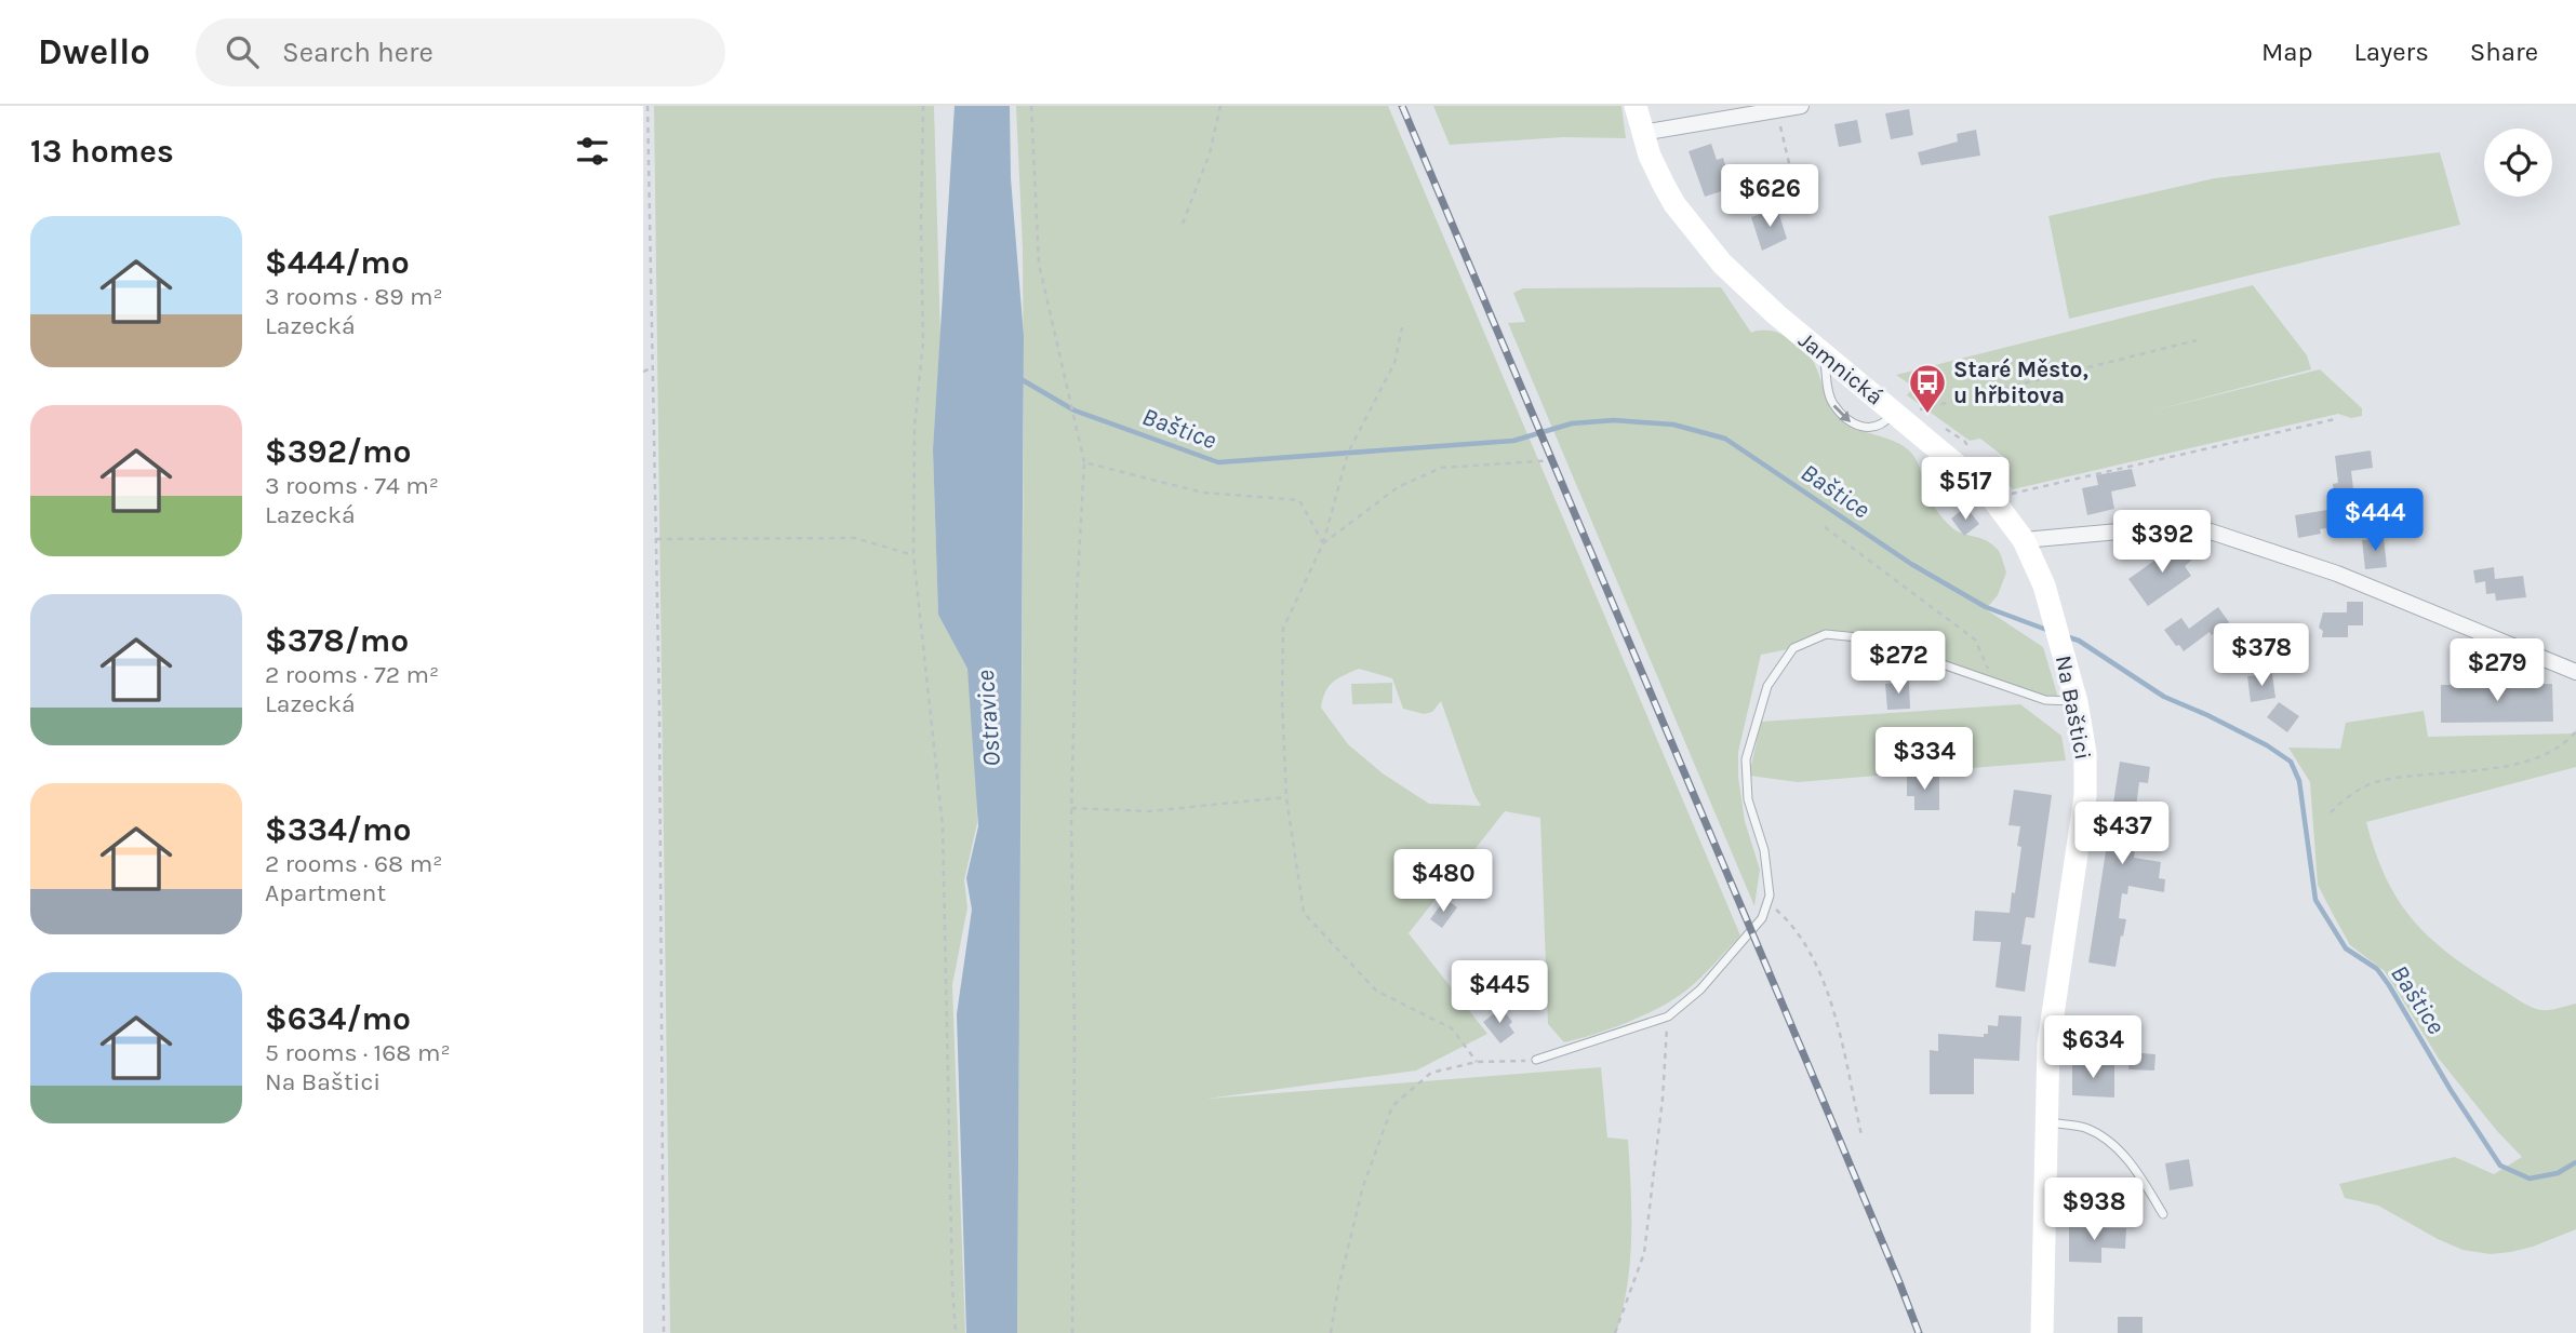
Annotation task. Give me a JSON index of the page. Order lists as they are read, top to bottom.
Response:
{
  "streets": {
    "main road": ["Jamnická", "Na Baštici"]
  },
  "crossings": [
    ["Jamnická", "Na Baštici"]
  ],
  "water": ["Baštice", "Ostravice"],
  "places": {
    "bus stop": ["Staré Město, u hřbitova"]
  },
  "page": {
    "header": "Dwello",
    "search": "Search here",
    "nav": ["Map", "Layers", "Share"],
    "heading": "13 homes",
    "price": [
      "$626",
      "$517",
      "$444",
      "$392",
      "$378",
      "$272",
      "$279",
      "$334",
      "$437",
      "$480",
      "$445",
      "$634",
      "$938"
    ],
    "list": [
      {
        "name": "$444/mo",
        "note": "3 rooms · 89 m² · Lazecká"
      },
      {
        "name": "$392/mo",
        "note": "3 rooms · 74 m² · Lazecká"
      },
      {
        "name": "$378/mo",
        "note": "2 rooms · 72 m² · Lazecká"
      },
      {
        "name": "$334/mo",
        "note": "2 rooms · 68 m² · Apartment"
      },
      {
        "name": "$634/mo",
        "note": "5 rooms · 168 m² · Na Baštici"
      }
    ]
  }
}
